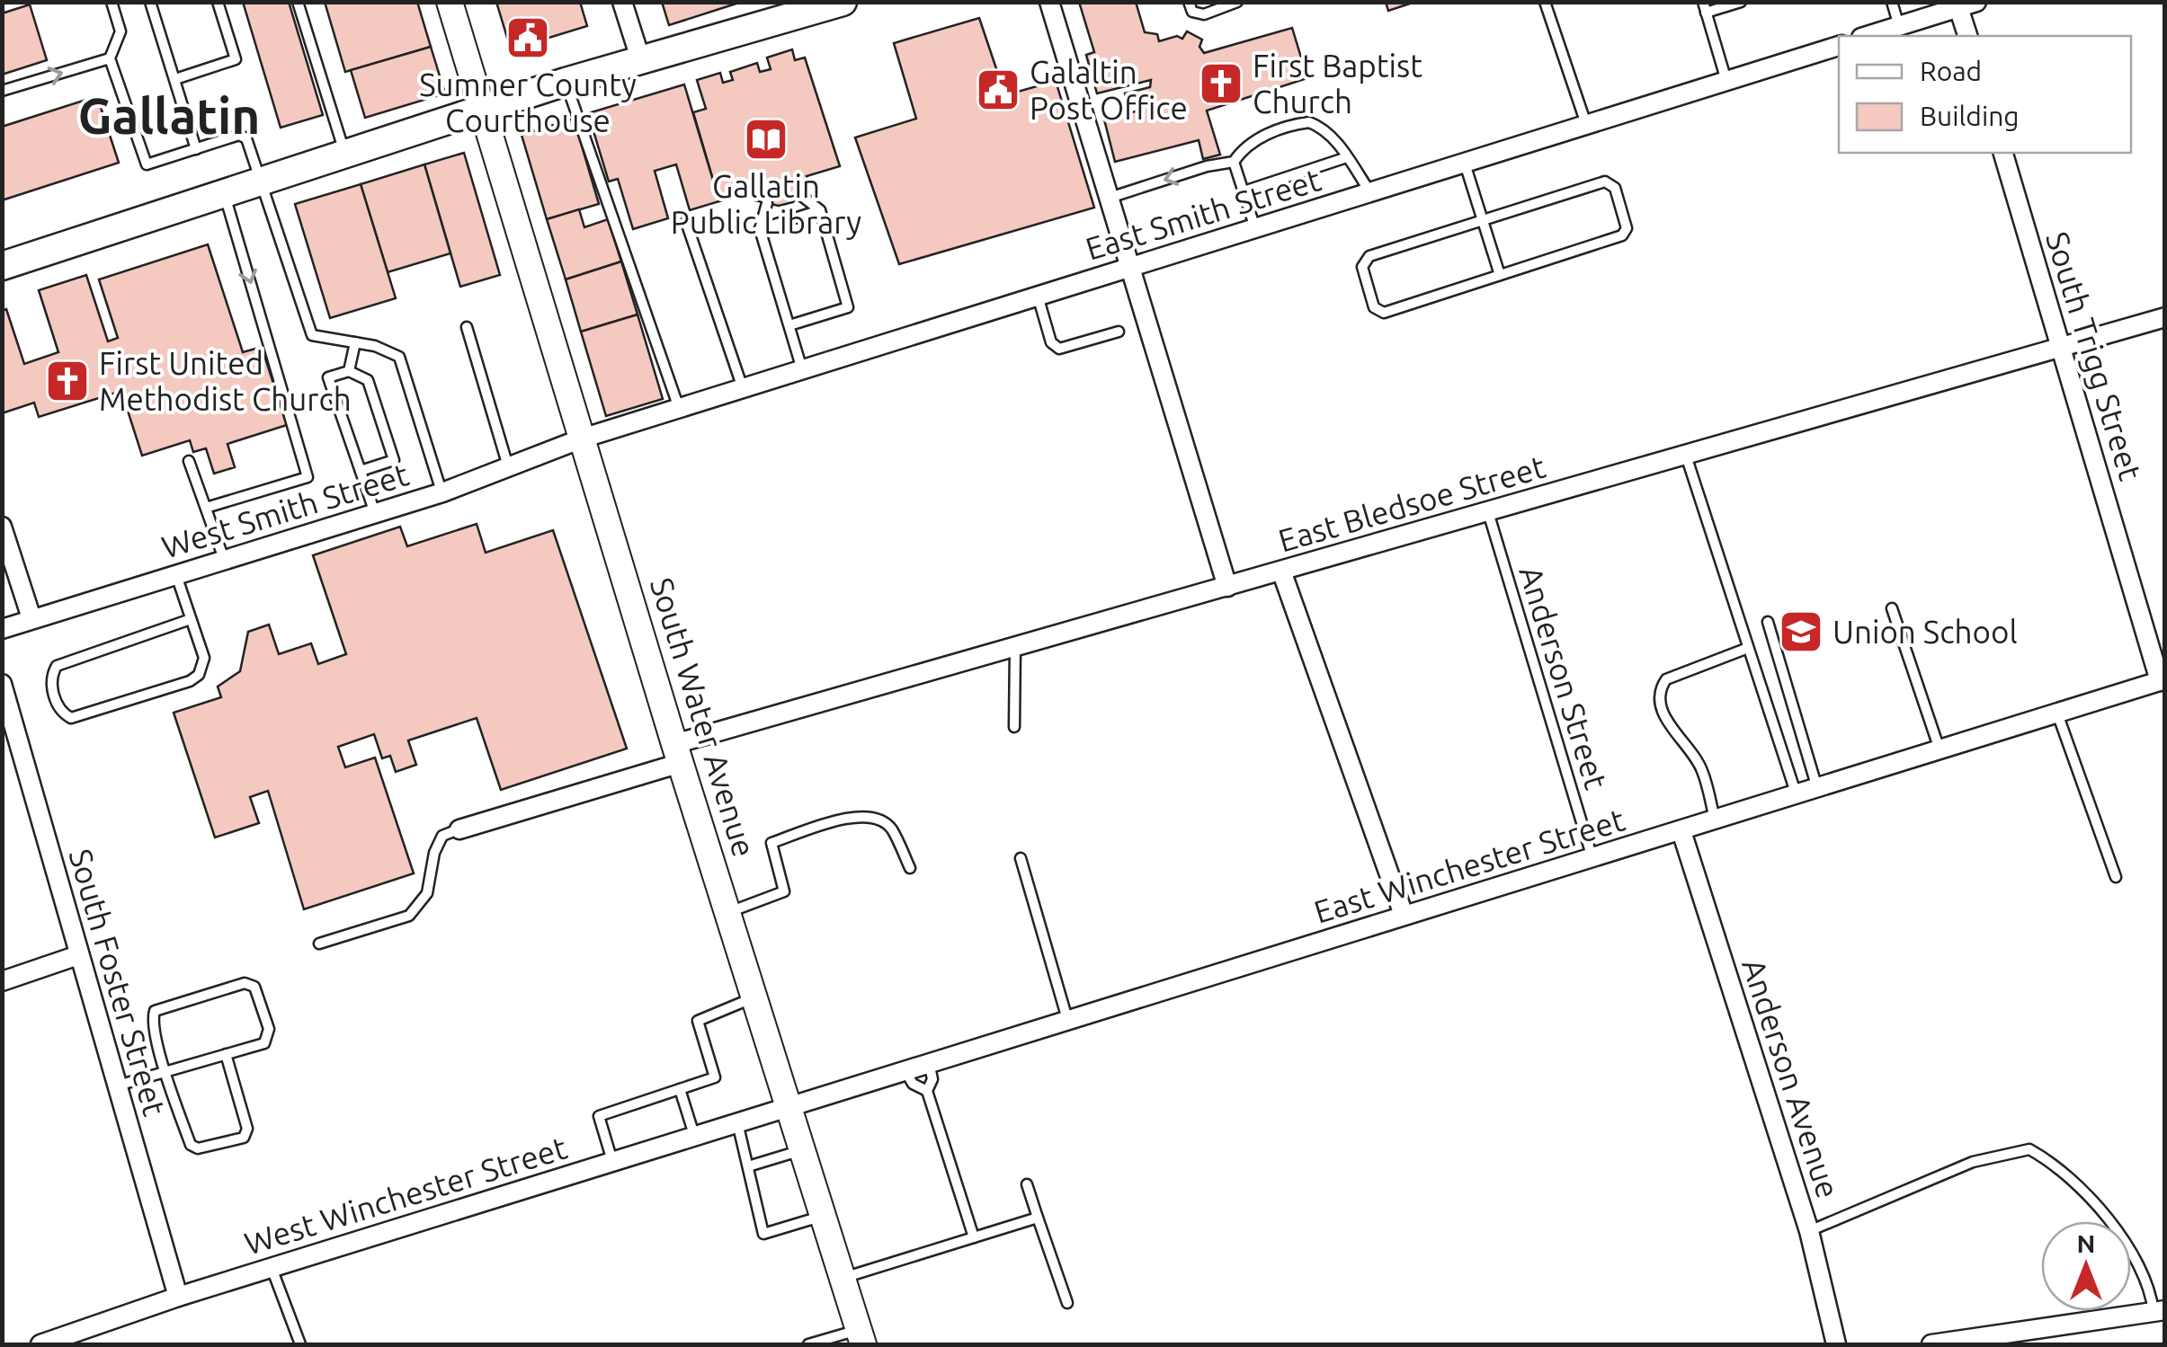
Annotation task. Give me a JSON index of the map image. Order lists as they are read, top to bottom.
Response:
{
  "streets": {
    "main road": ["South Water Avenue"],
    "street": [
      "East Smith Street",
      "South Trigg Street",
      "East Bledsoe Street",
      "West Smith Street",
      "East Winchester Street",
      "South Foster Street",
      "Anderson Avenue",
      "West Winchester Street"
    ],
    "lane": ["Anderson Street"]
  },
  "crossings": [
    ["East Smith Street", "West Smith Street"],
    ["East Smith Street", "South Water Avenue"],
    ["South Trigg Street", "East Bledsoe Street"],
    ["South Trigg Street", "East Winchester Street"],
    ["East Bledsoe Street", "Anderson Street"],
    ["East Bledsoe Street", "South Water Avenue"],
    ["West Smith Street", "South Water Avenue"],
    ["Anderson Street", "East Winchester Street"],
    ["South Water Avenue", "East Winchester Street"],
    ["South Water Avenue", "West Winchester Street"],
    ["East Winchester Street", "Anderson Avenue"],
    ["East Winchester Street", "West Winchester Street"],
    ["South Foster Street", "West Winchester Street"]
  ],
  "districts": ["Gallatin"],
  "places": {
    "public building": ["Sumner County Courthouse", "Galaltin Post Office"],
    "church": ["First Baptist Church", "First United Methodist Church"],
    "library": ["Gallatin Public Library"],
    "school or university": ["Union School"]
  },
  "legend": ["Road", "Building"],
  "north": "top"
}
